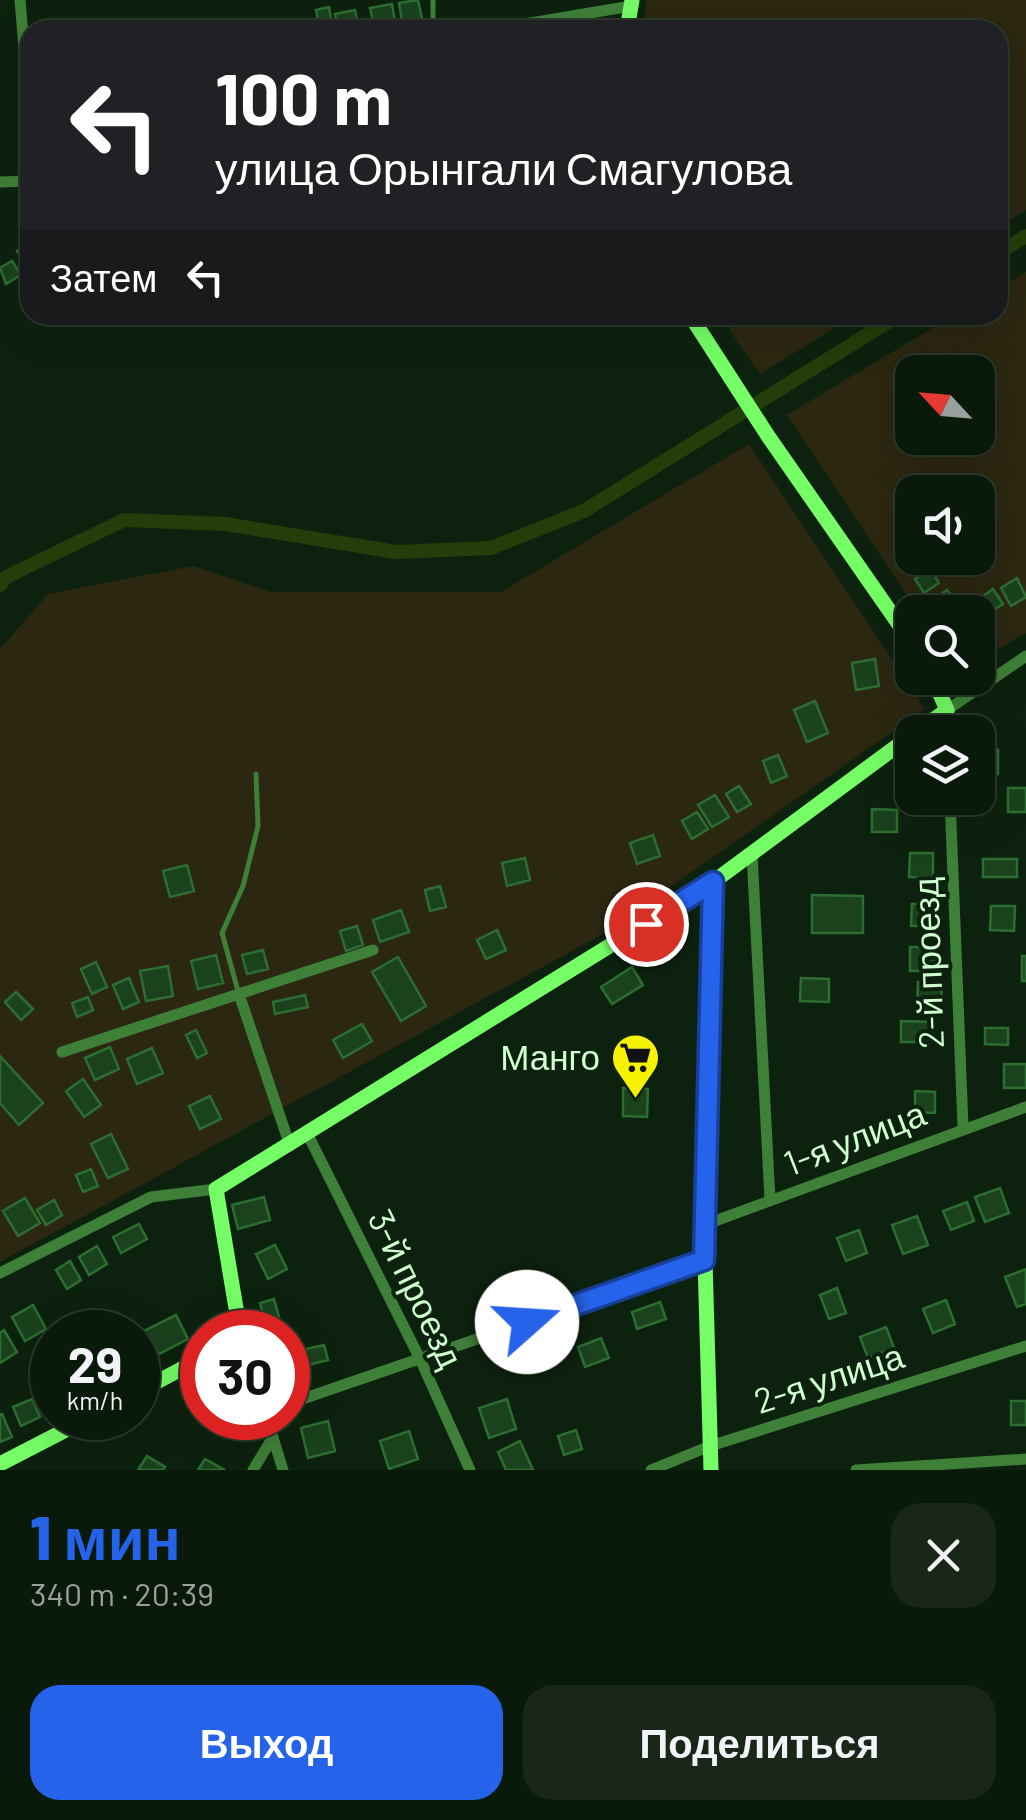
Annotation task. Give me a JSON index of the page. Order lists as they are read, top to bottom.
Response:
{
  "streets": {
    "street": [
      "2-й проезд",
      "1-я улица",
      "3-й проезд",
      "2-я улица"
    ]
  },
  "crossings": [
    ["2-й проезд", "1-я улица"]
  ],
  "places": {
    "supermarket": ["Манго"]
  },
  "north": "top left",
  "page": {
    "turn": ["100 m", "улица Орынгали Смагулова"],
    "then": "Затем",
    "speed": "29 km/h",
    "limit": "30",
    "heading": ["1 мин", "340 m · 20:39"],
    "buttons": ["Выход", "Поделиться"]
  }
}
